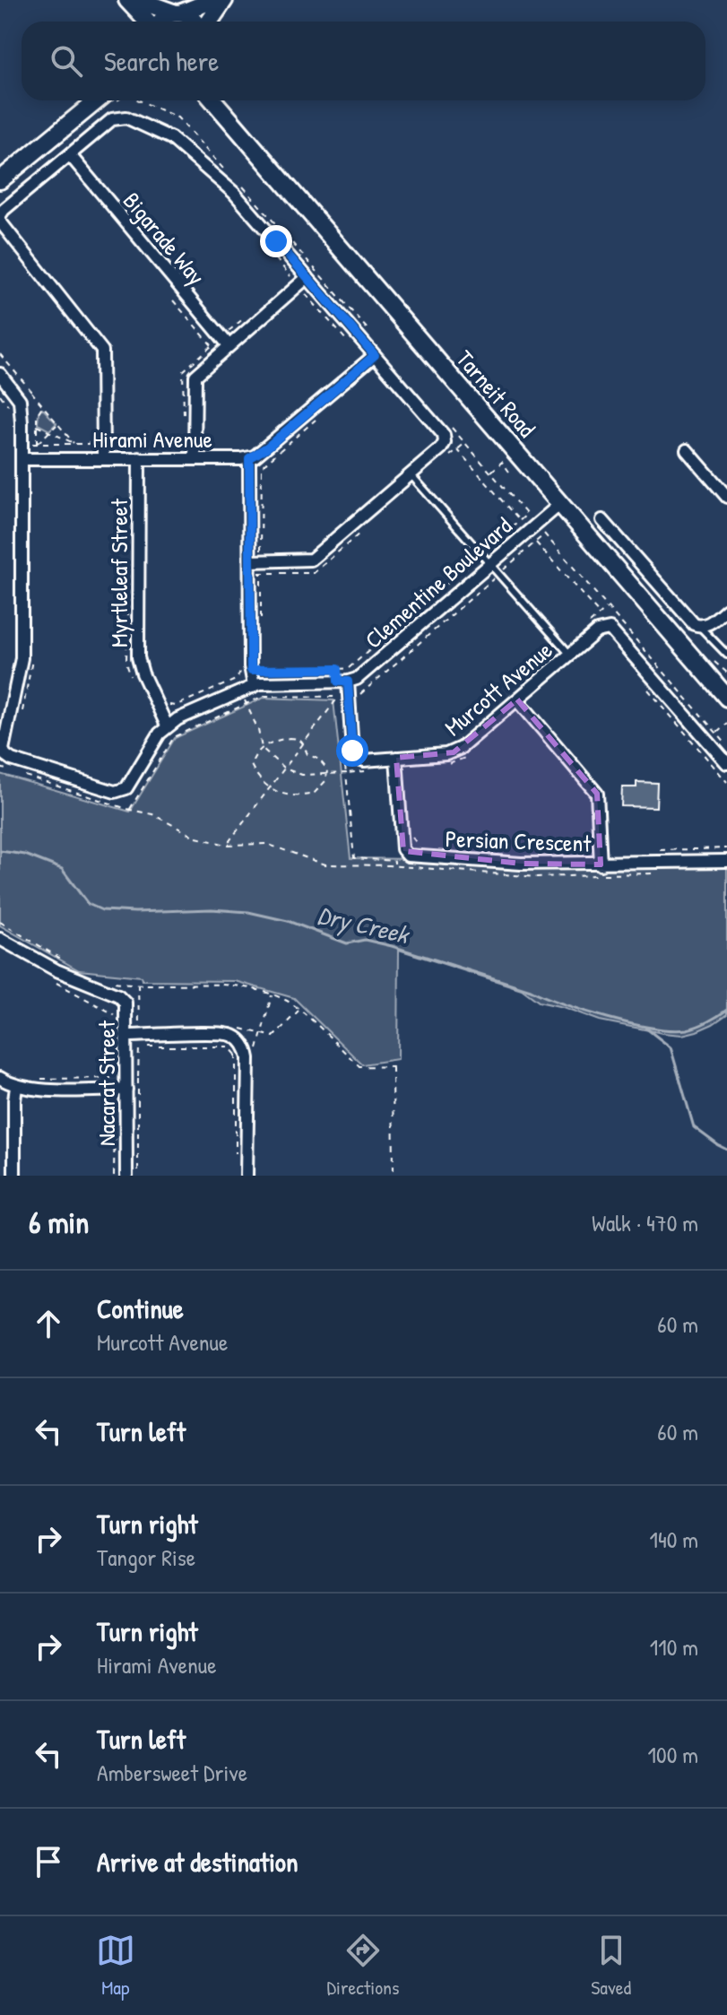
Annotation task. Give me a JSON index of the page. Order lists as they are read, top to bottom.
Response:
{
  "streets": {
    "street": [
      "Bigarade Way",
      "Tarneit Road",
      "Hirami Avenue",
      "Myrtleleaf Street",
      "Clementine Boulevard",
      "Murcott Avenue",
      "Persian Crescent",
      "Nacarat Street"
    ]
  },
  "crossings": [
    ["Tarneit Road", "Clementine Boulevard"],
    ["Hirami Avenue", "Myrtleleaf Street"],
    ["Murcott Avenue", "Persian Crescent"]
  ],
  "water": ["Dry Creek"],
  "page": {
    "search": "Search here",
    "heading": ["6 min", "Walk · 470 m"],
    "list": [
      ["Continue", "Murcott Avenue", "60 m"],
      ["Turn left", "60 m"],
      ["Turn right", "Tangor Rise", "140 m"],
      ["Turn right", "Hirami Avenue", "110 m"],
      ["Turn left", "Ambersweet Drive", "100 m"],
      "Arrive at destination"
    ],
    "nav": ["Map", "Directions", "Saved"]
  }
}
